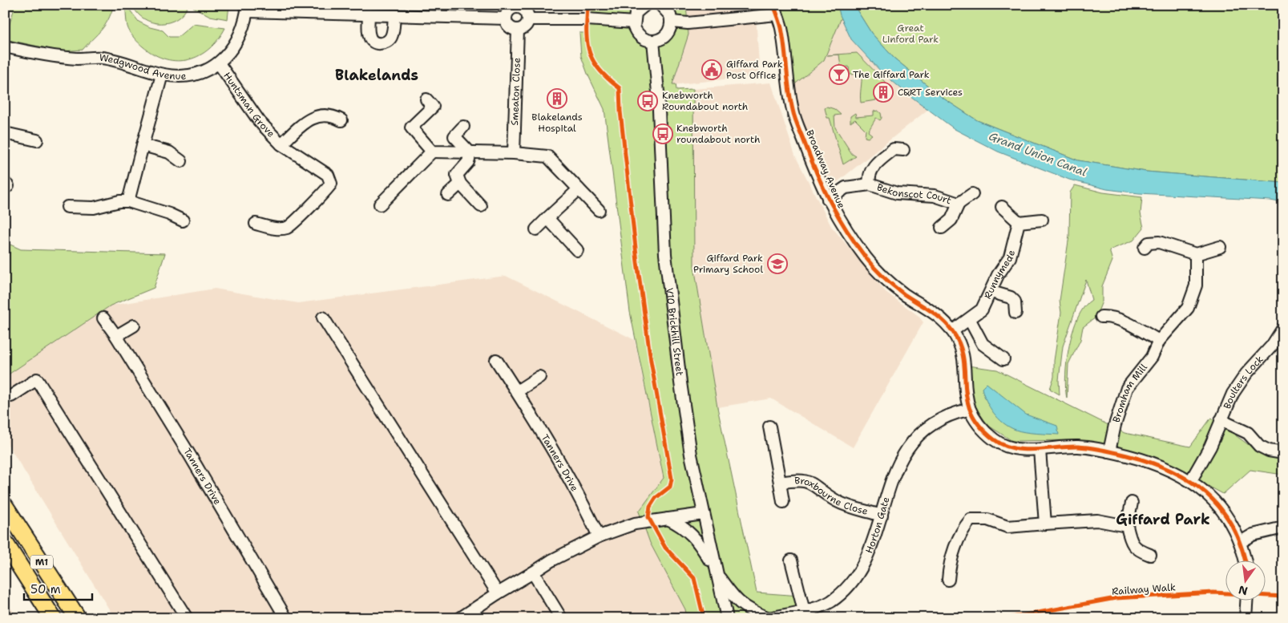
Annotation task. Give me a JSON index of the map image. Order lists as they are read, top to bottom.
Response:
{
  "streets": {
    "highway": ["M1"],
    "street": [
      "Wedgwood Avenue",
      "Smeaton Close",
      "Huntsman Grove",
      "Broadway Avenue",
      "Bekonscot Court",
      "Runnymede",
      "V10 Brickhill Street",
      "Boulters Lock",
      "Bromham Mill",
      "Tanners Drive",
      "Broxbourne Close",
      "Horton Gate"
    ],
    "cycle path": ["Railway Walk"]
  },
  "crossings": [
    ["Wedgwood Avenue", "Smeaton Close"],
    ["Wedgwood Avenue", "Huntsman Grove"],
    ["Broadway Avenue", "Bekonscot Court"],
    ["Broadway Avenue", "Runnymede"],
    ["Broadway Avenue", "Boulters Lock"],
    ["Broadway Avenue", "Bromham Mill"],
    ["Broadway Avenue", "Horton Gate"],
    ["Broxbourne Close", "Horton Gate"]
  ],
  "districts": ["Blakelands", "Giffard Park"],
  "water": ["Grand Union Canal"],
  "parks": ["Great Linford Park"],
  "places": {
    "public building": ["Giffard Park Post Office"],
    "bar": ["The Giffard Park"],
    "building": ["C&RT Services", "Blakelands Hospital"],
    "bus stop": ["Knebworth Roundabout north", "Knebworth roundabout north"],
    "school or university": ["Giffard Park Primary School"]
  },
  "scale_bar": "50 m",
  "north": "bottom"
}
